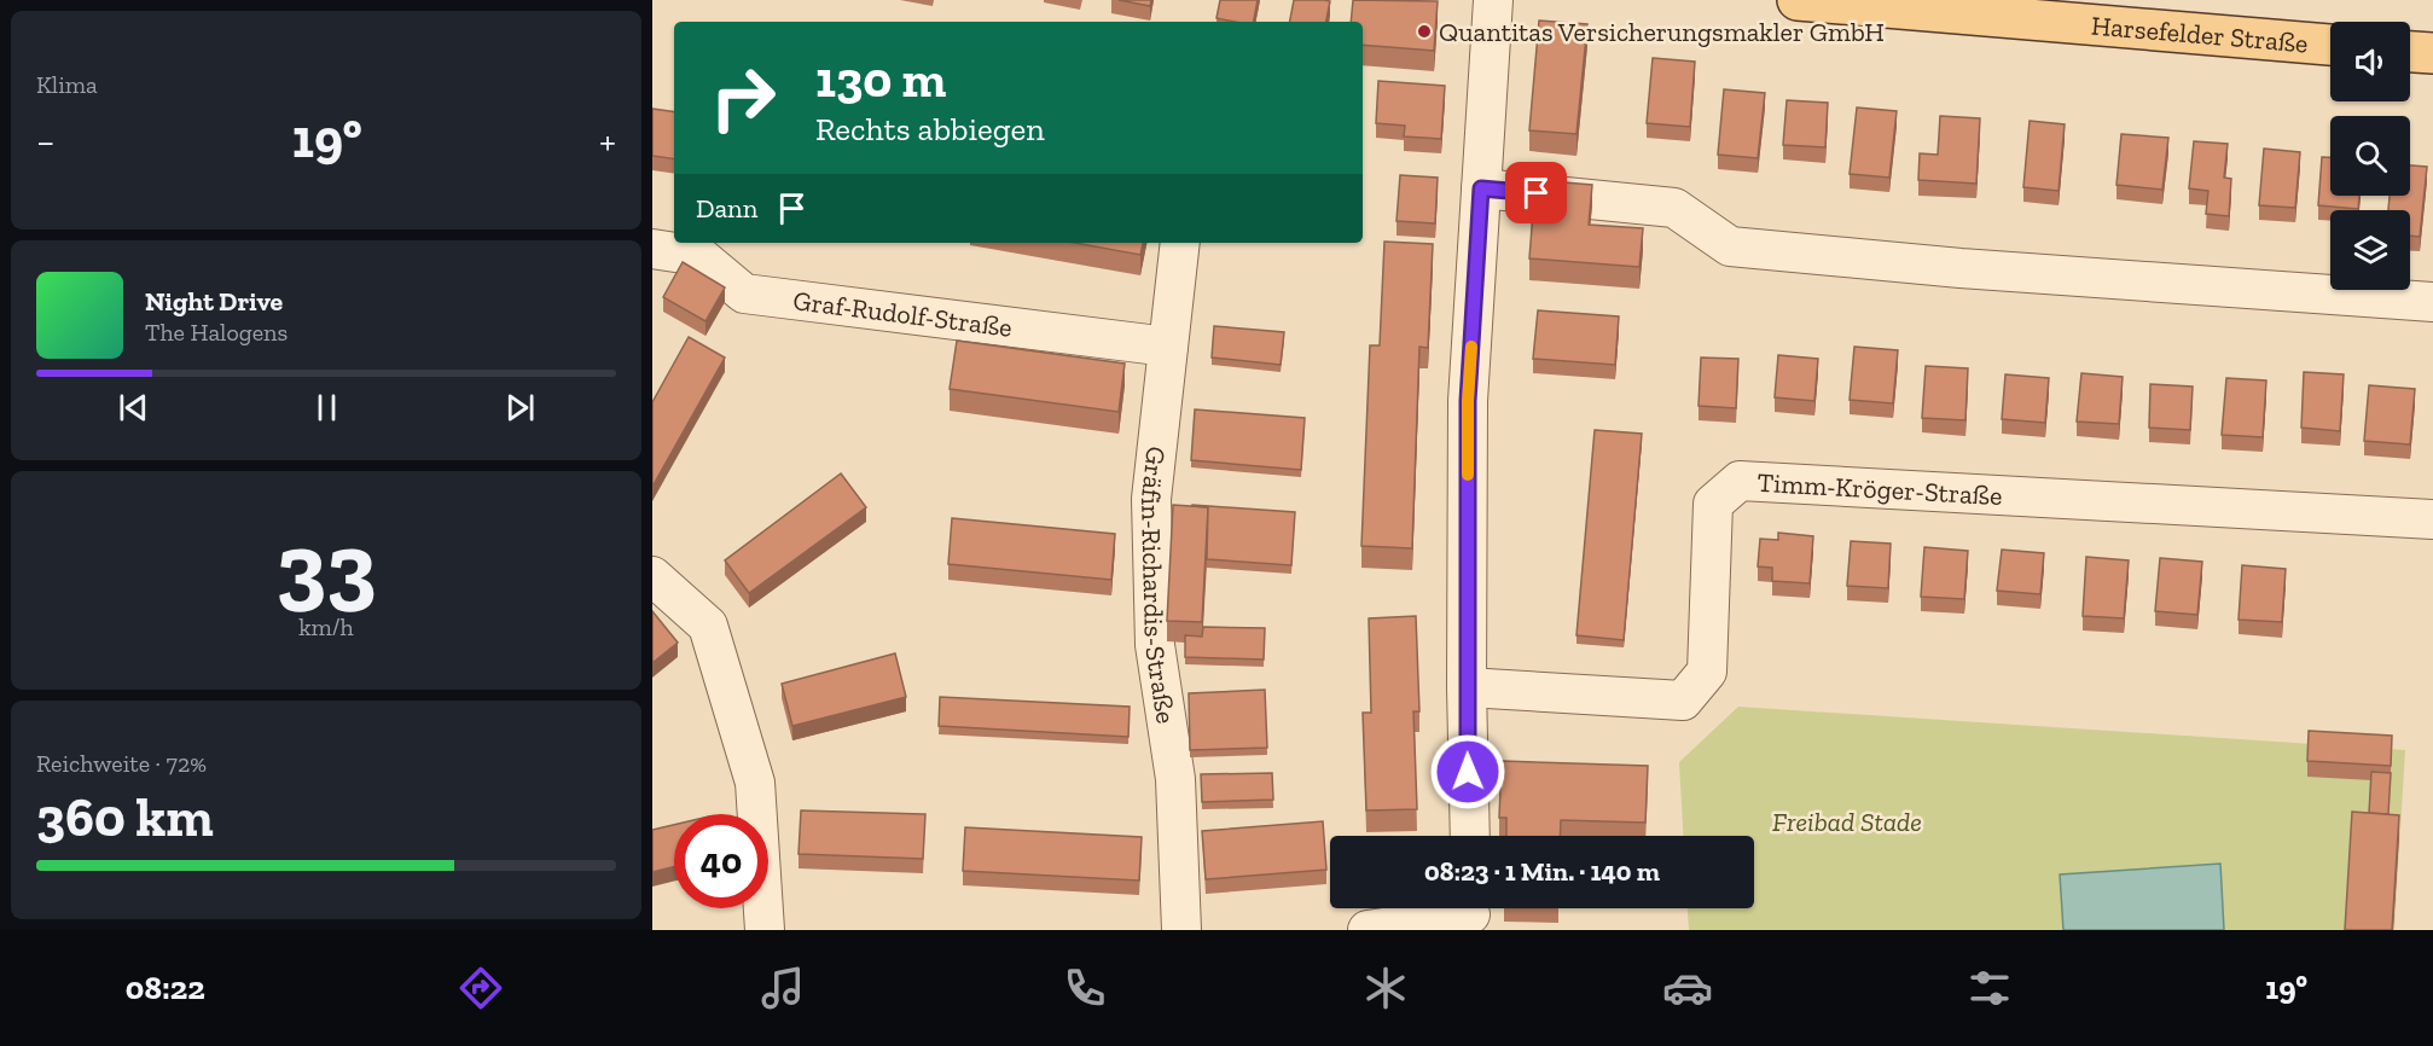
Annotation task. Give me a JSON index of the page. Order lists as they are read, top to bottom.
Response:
{
  "streets": {
    "main road": ["Harsefelder Straße"],
    "street": ["Graf-Rudolf-Straße", "Timm-Kröger-Straße", "Gräfin-Richardis-Straße"]
  },
  "crossings": [
    ["Graf-Rudolf-Straße", "Gräfin-Richardis-Straße"]
  ],
  "parks": ["Freibad Stade"],
  "places": ["Quantitas Versicherungsmakler GmbH"],
  "page": {
    "tile": [
      "Klima",
      ["33", "km/h"],
      ["Reichweite · 72%", "360 km"]
    ],
    "turn": ["130 m", "Rechts abbiegen"],
    "heat": ["−", "19°", "+"],
    "then": "Dann",
    "song": ["Night Drive", "The Halogens"],
    "limit": "40",
    "trip": "08:23 · 1 Min. · 140 m",
    "tabs": ["08:22", "19°"]
  }
}
